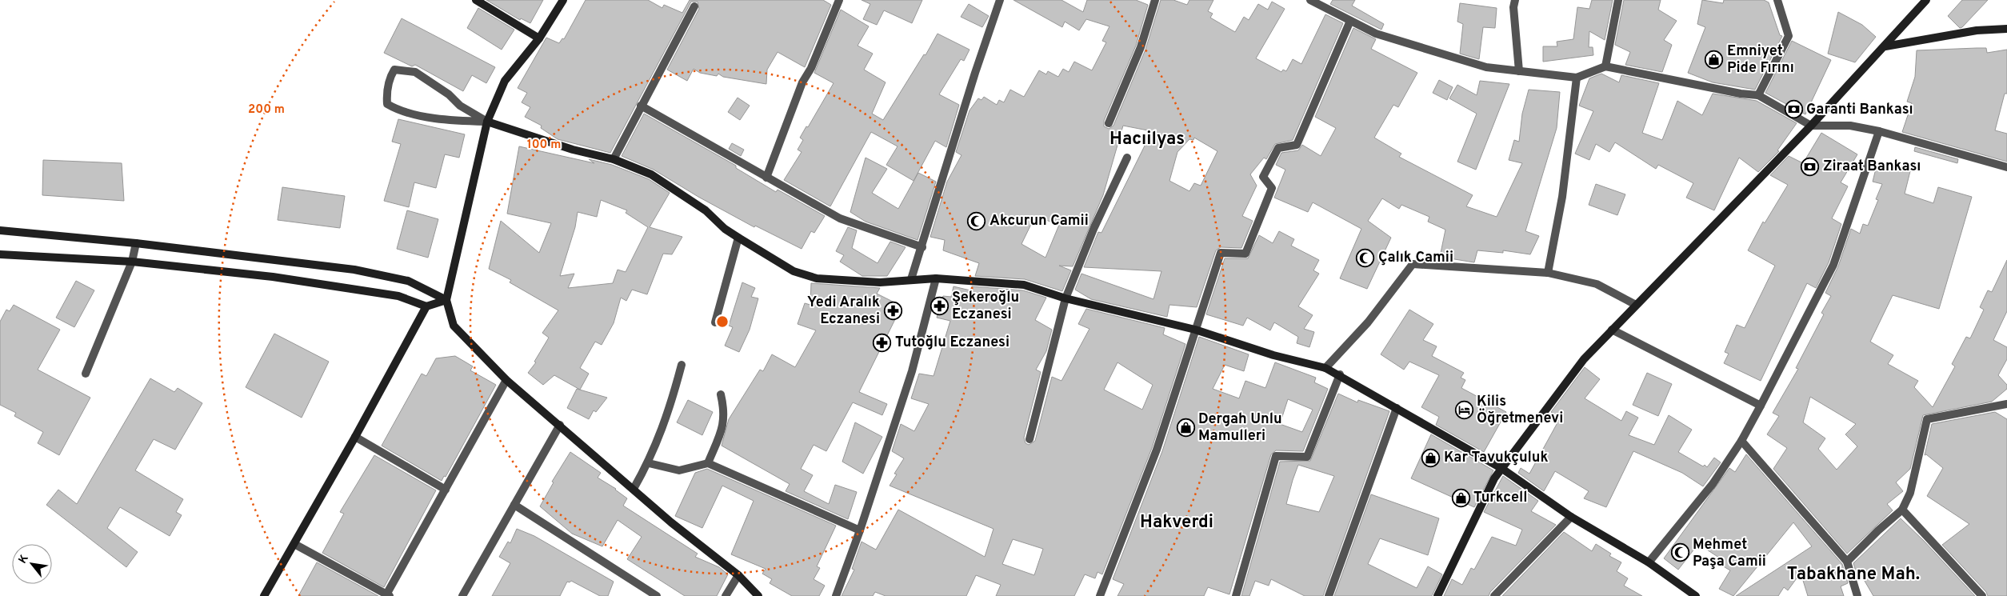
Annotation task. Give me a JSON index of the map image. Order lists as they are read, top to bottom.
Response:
{
  "districts": ["Hacıilyas", "Hakverdi", "Tabakhane Mah."],
  "places": {
    "shop": [
      "Emniyet Pide Fırını",
      "Dergah Unlu Mamulleri",
      "Kar Tavukçuluk",
      "Turkcell"
    ],
    "bank": ["Garanti Bankası", "Ziraat Bankası"],
    "mosque": ["Akcurun Camii", "Çalık Camii", "Mehmet Paşa Camii"],
    "pharmacy": ["Şekeroğlu Eczanesi", "Yedi Aralık Eczanesi", "Tutoğlu Eczanesi"],
    "hotel": ["Kilis Öğretmenevi"]
  },
  "north": "top left",
  "rings": ["200 m", "100 m"]
}
